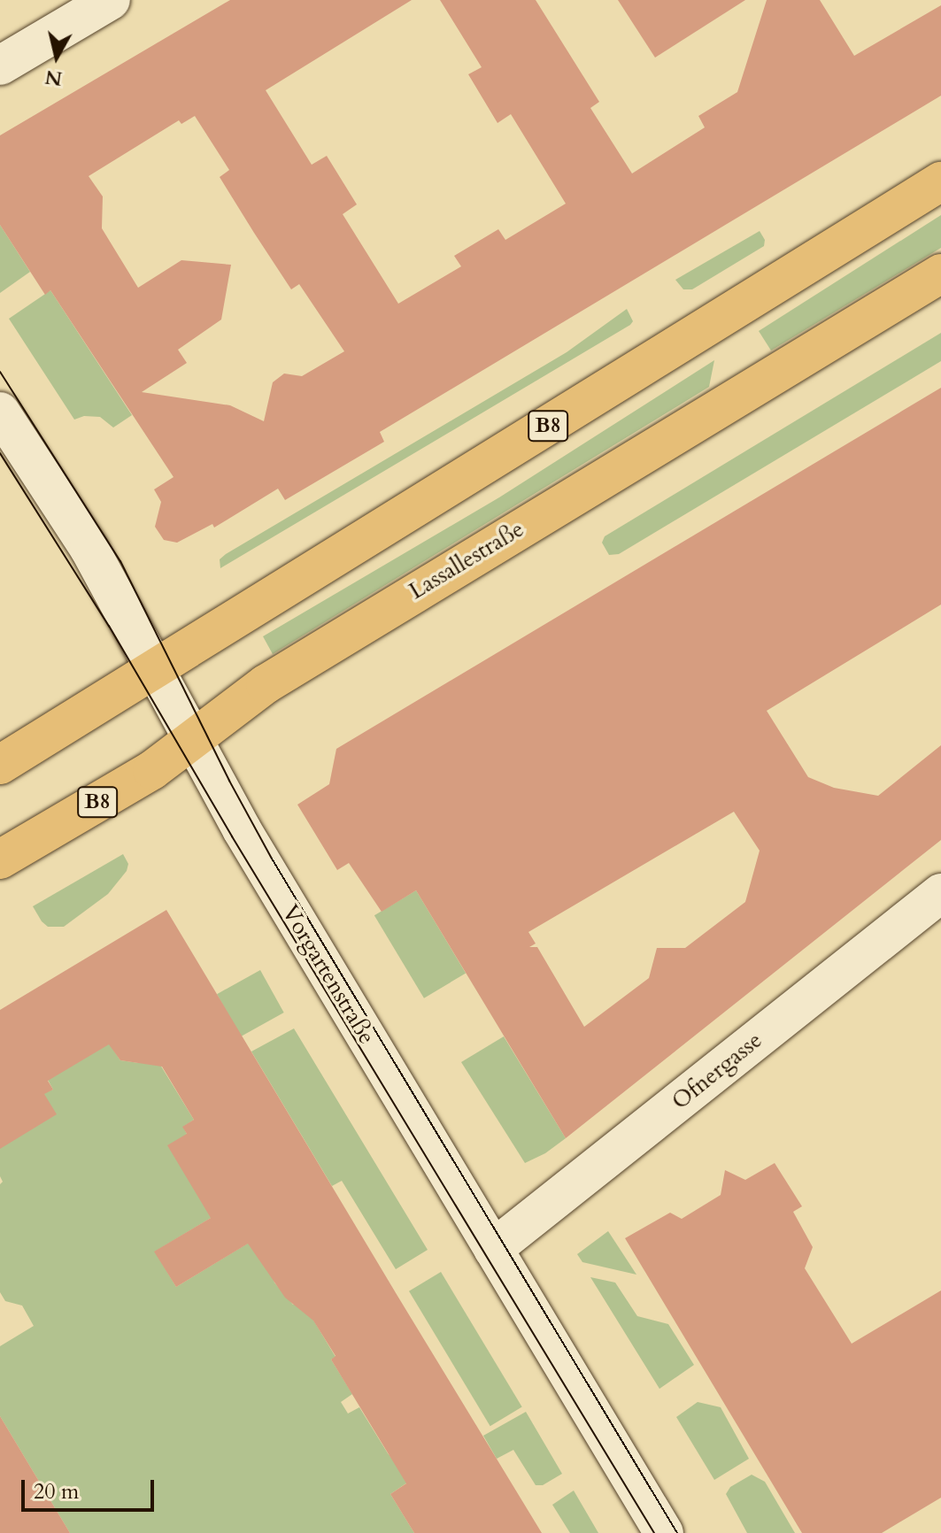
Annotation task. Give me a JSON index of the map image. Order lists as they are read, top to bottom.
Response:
{
  "streets": {
    "main road": ["B8", "Lassallestraße"],
    "street": ["Vorgartenstraße", "Ofnergasse"]
  },
  "crossings": [
    ["B8", "Vorgartenstraße"],
    ["Lassallestraße", "Vorgartenstraße"],
    ["Vorgartenstraße", "Ofnergasse"]
  ],
  "scale_bar": "20 m",
  "north": "bottom"
}
